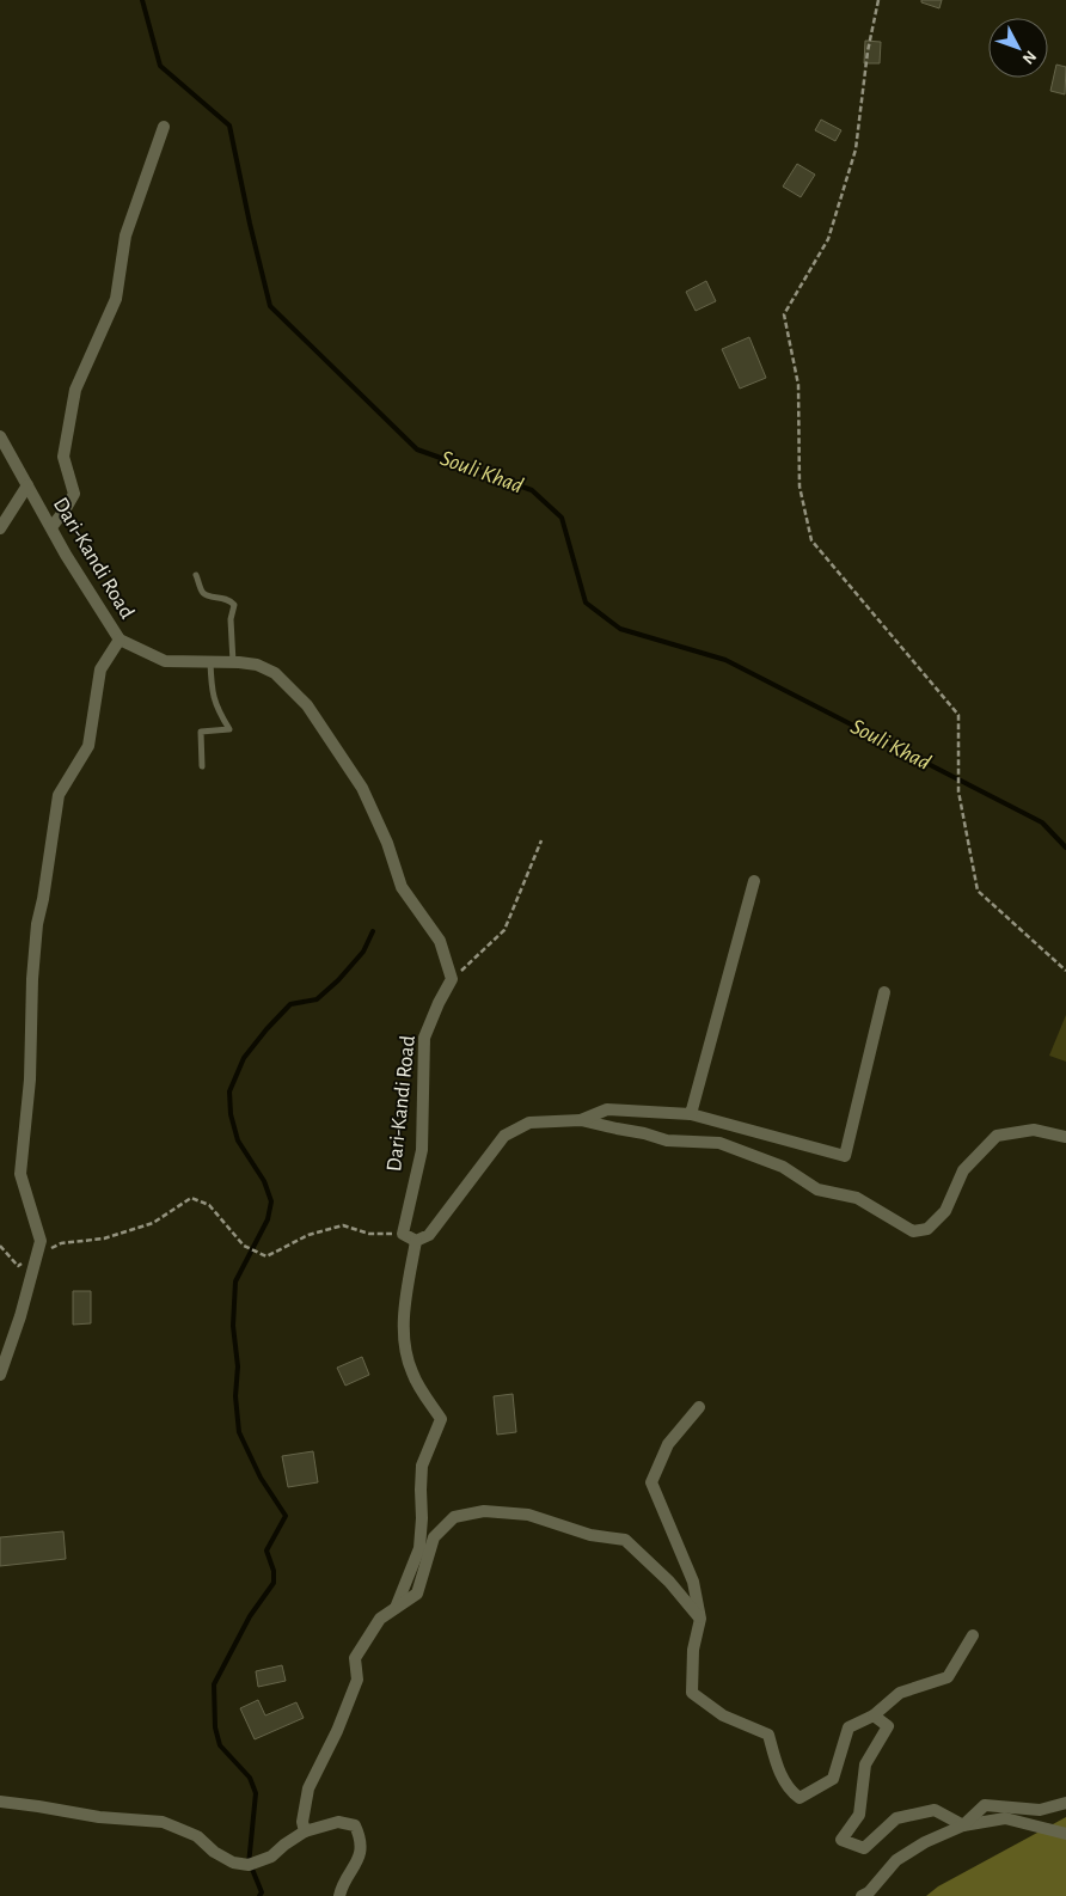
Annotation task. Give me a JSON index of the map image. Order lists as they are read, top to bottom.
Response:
{
  "streets": {
    "street": ["Dari-Kandi Road"]
  },
  "water": ["Souli Khad"],
  "north": "bottom right"
}
